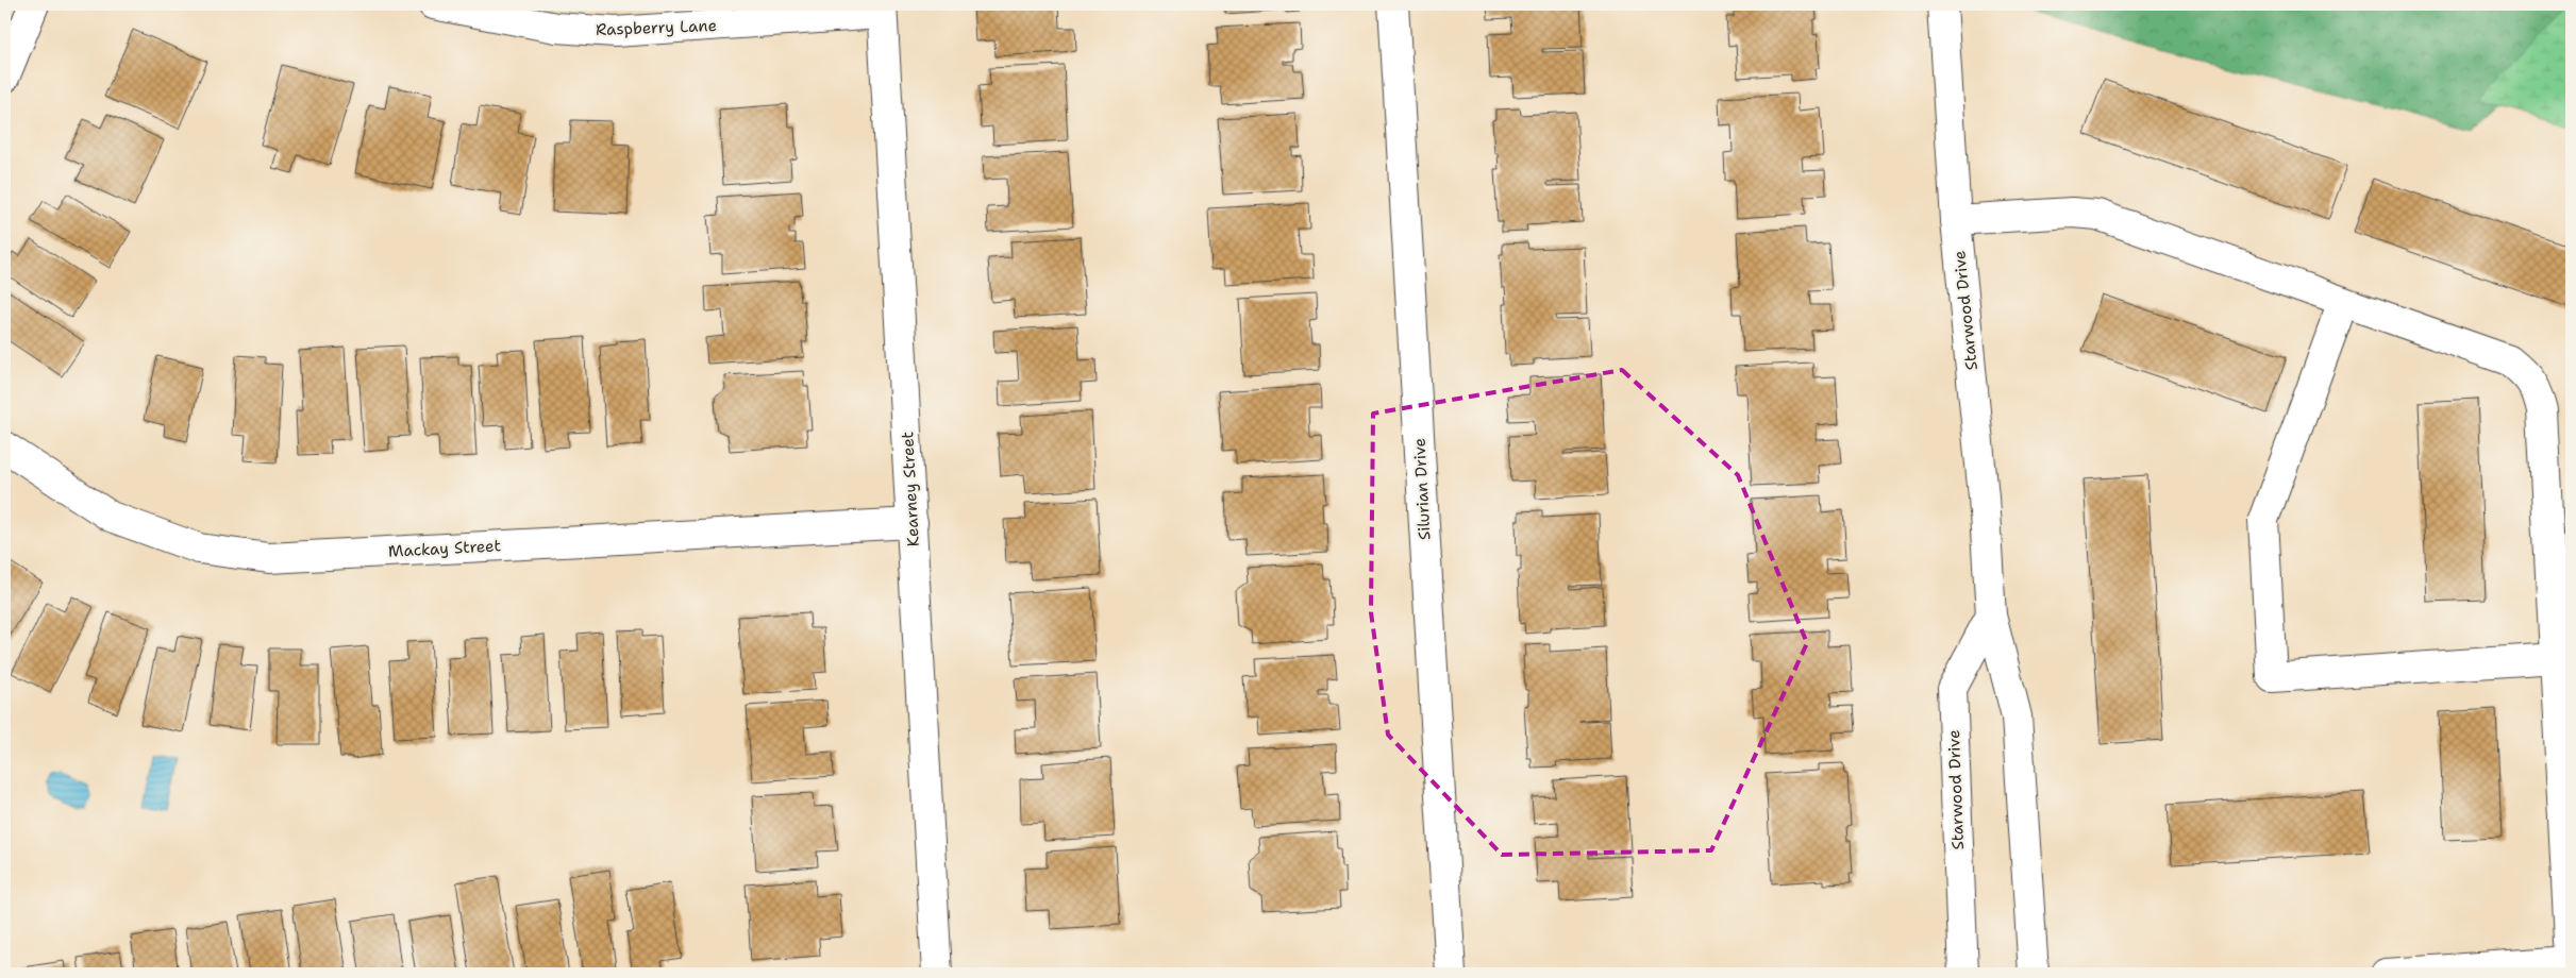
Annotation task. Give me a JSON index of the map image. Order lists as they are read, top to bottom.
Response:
{
  "streets": {
    "street": [
      "Raspberry Lane",
      "Starwood Drive",
      "Kearney Street",
      "Silurian Drive",
      "Mackay Street"
    ]
  },
  "crossings": [
    ["Raspberry Lane", "Kearney Street"],
    ["Kearney Street", "Mackay Street"]
  ]
}
